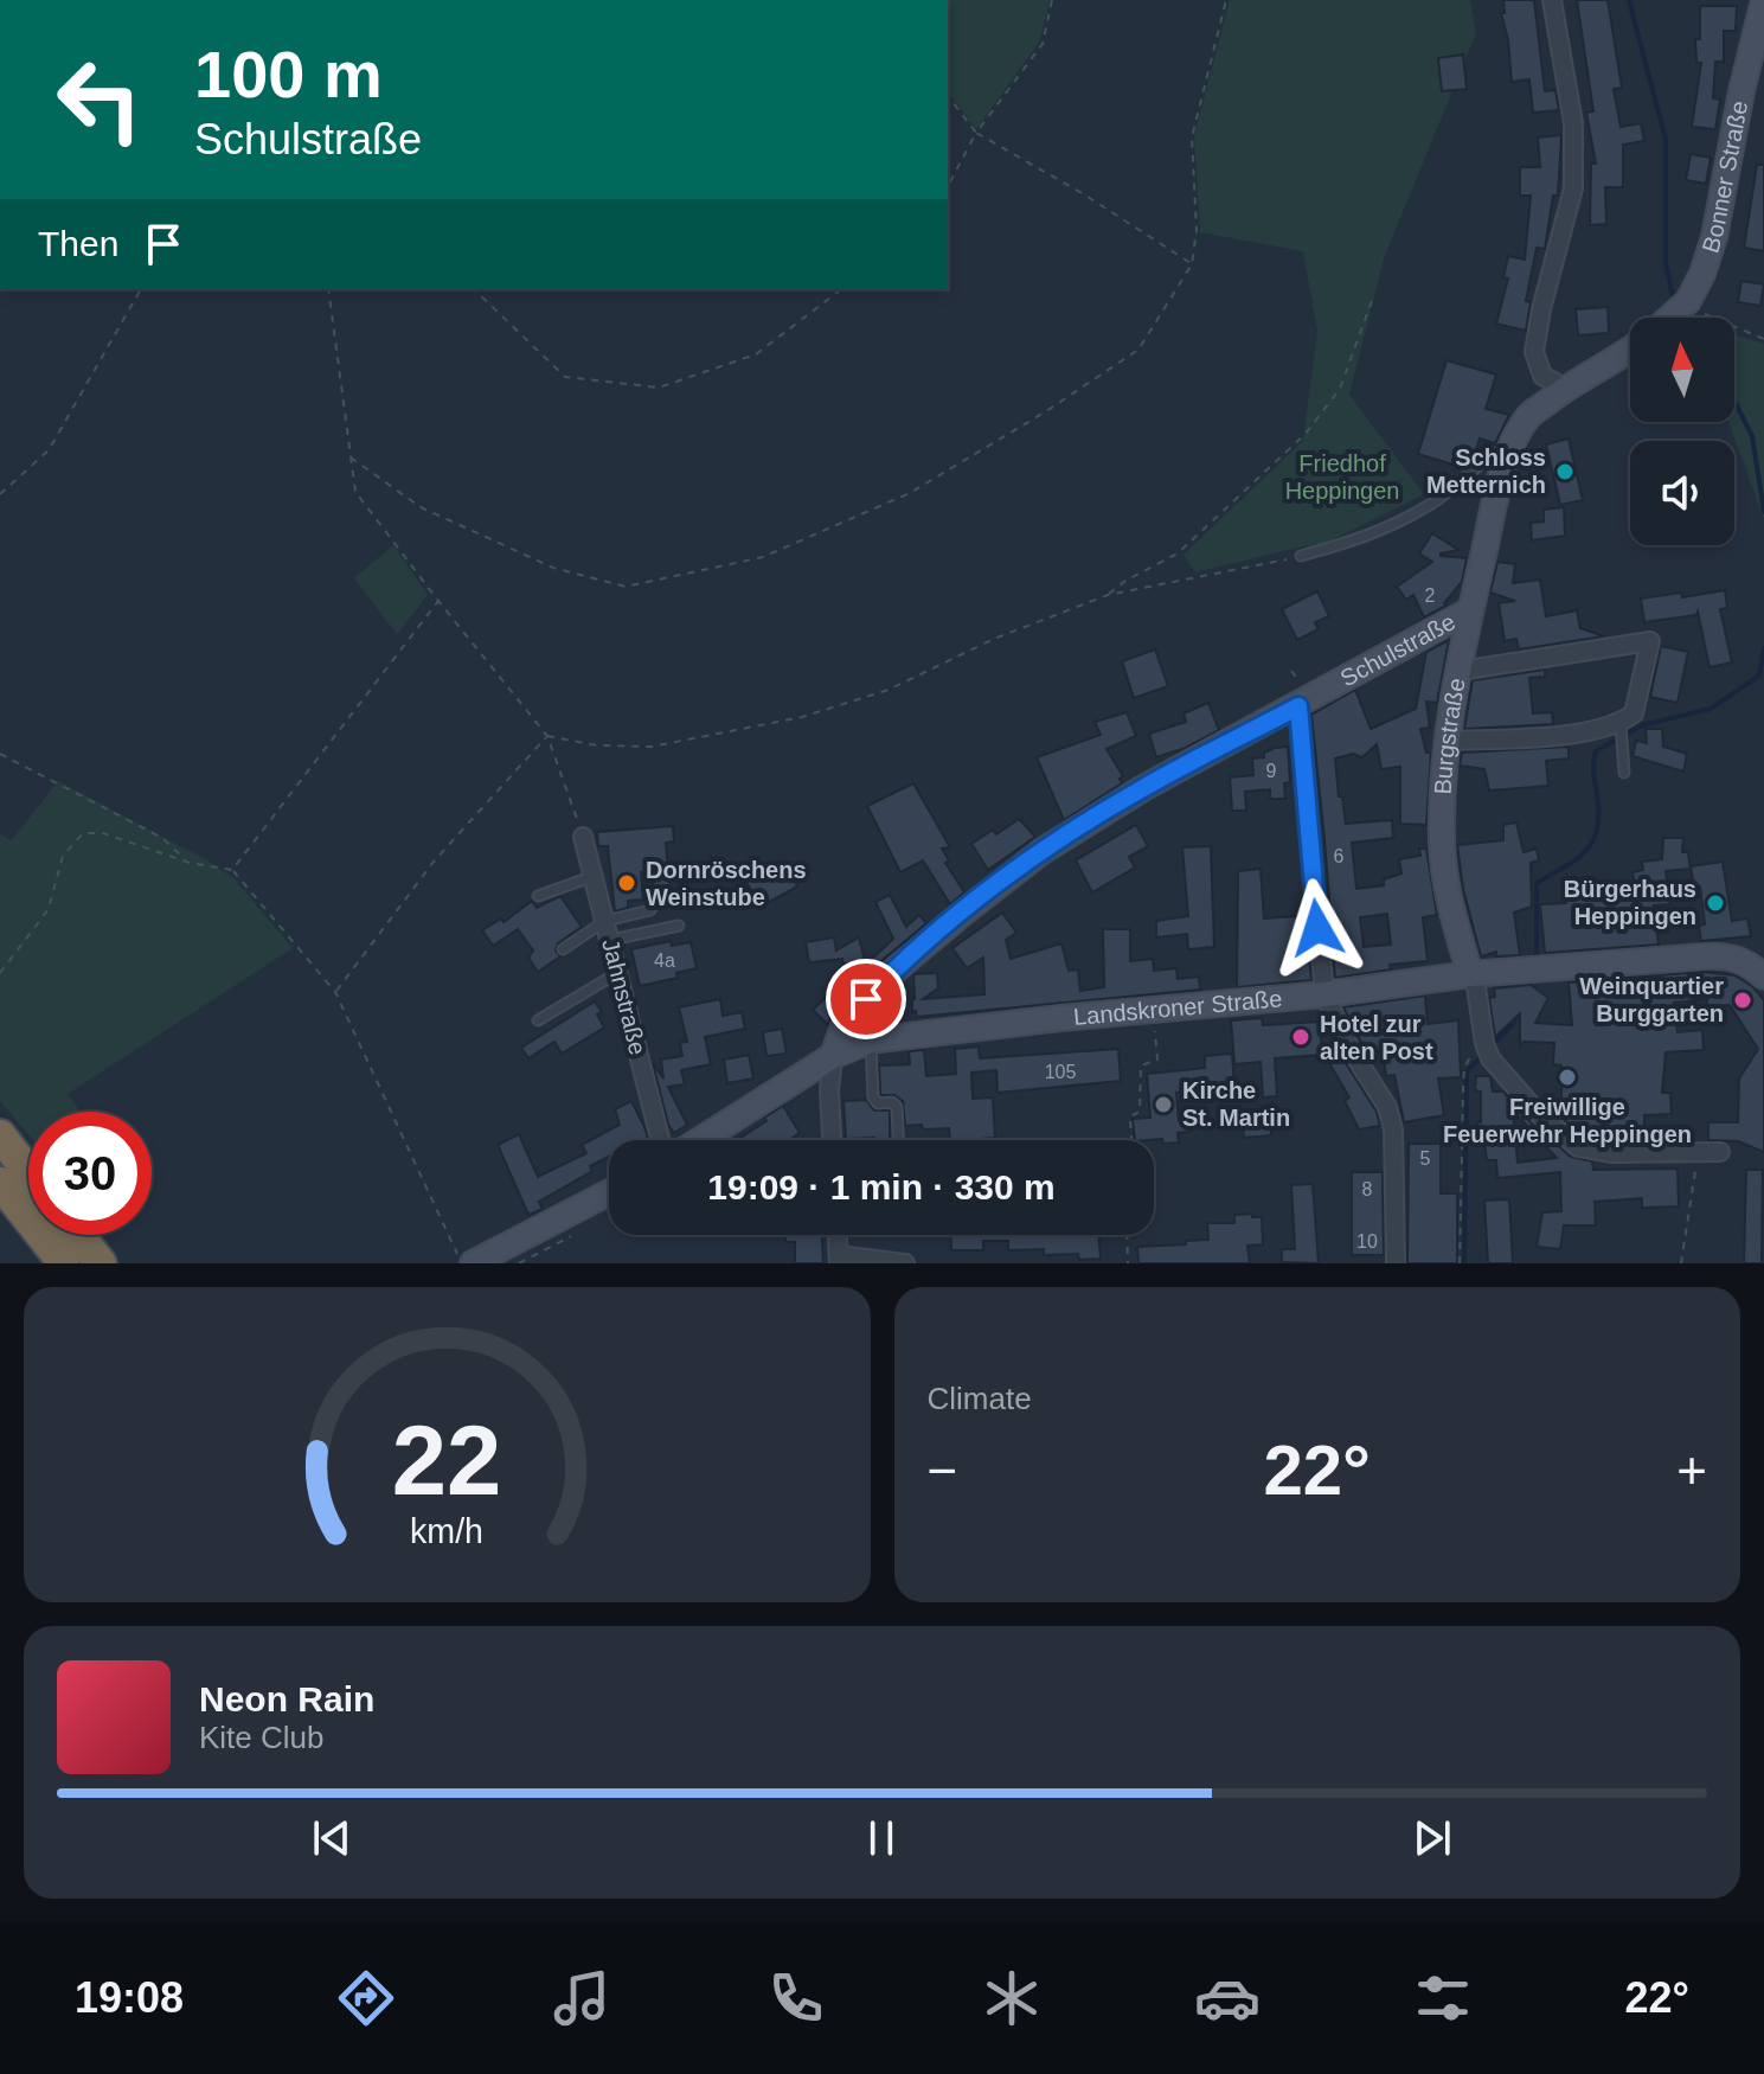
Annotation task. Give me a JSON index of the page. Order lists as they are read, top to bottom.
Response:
{
  "streets": {
    "main road": [
      "Bonner Straße",
      "Schulstraße",
      "Burgstraße",
      "Landskroner Straße"
    ],
    "street": ["Jahnstraße"]
  },
  "crossings": [
    ["Schulstraße", "Burgstraße"],
    ["Schulstraße", "Landskroner Straße"],
    ["Burgstraße", "Landskroner Straße"]
  ],
  "parks": ["Friedhof Heppingen"],
  "places": [
    "Schloss Metternich",
    "Dornröschens Weinstube",
    "Bürgerhaus Heppingen",
    "Weinquartier Burggarten",
    "Hotel zur alten Post",
    "Freiwillige Feuerwehr Heppingen",
    "Kirche St. Martin"
  ],
  "house_numbers": [
    "2",
    "9",
    "6",
    "4a",
    "105",
    "5",
    "8",
    "10"
  ],
  "north": "top",
  "page": {
    "turn": ["100 m", "Schulstraße"],
    "then": "Then",
    "limit": "30",
    "trip": "19:09 · 1 min · 330 m",
    "tile": "Climate",
    "heat": ["−", "22°", "+"],
    "song": ["Neon Rain", "Kite Club"],
    "tabs": ["19:08", "22°"],
    "gauge": ["22", "km/h"]
  }
}
